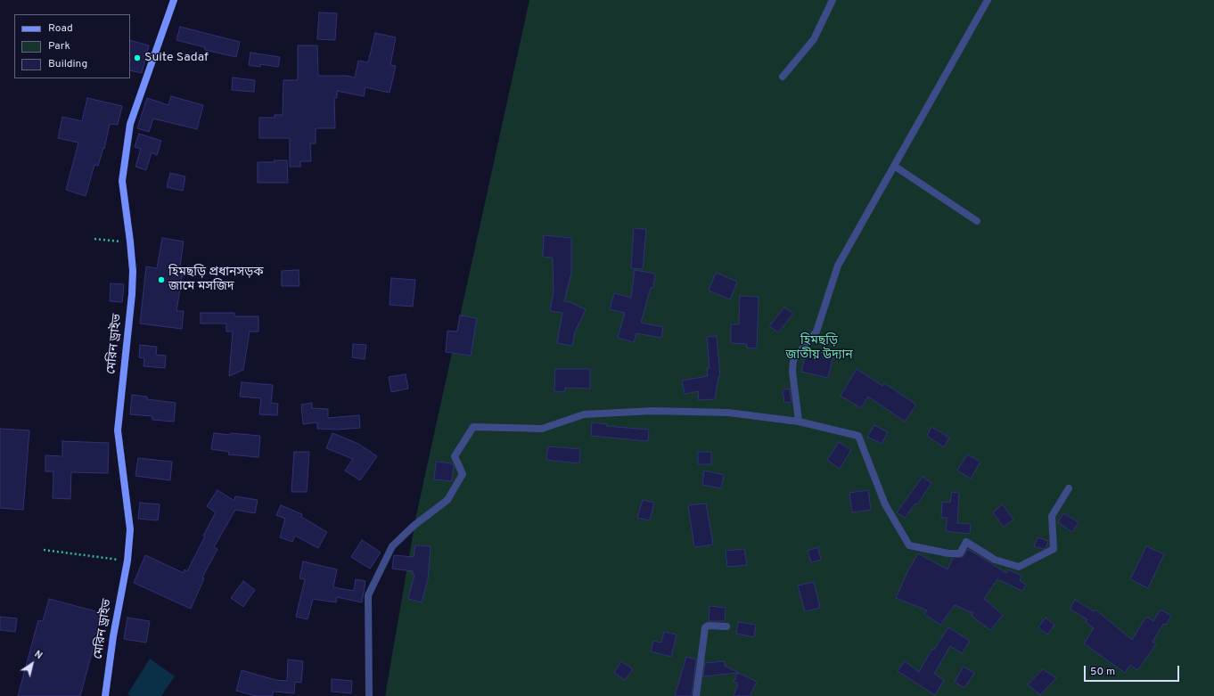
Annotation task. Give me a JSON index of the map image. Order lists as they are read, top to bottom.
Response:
{
  "streets": {
    "main road": ["মেরিন ড্রাইভ"]
  },
  "parks": ["হিমছড়ি জাতীয় উদ্যান"],
  "places": ["Suite Sadaf", "হিমছড়ি প্রধানসড়ক জামে মসজিদ"],
  "legend": ["Road", "Park", "Building"],
  "scale_bar": "50 m",
  "north": "top right"
}
